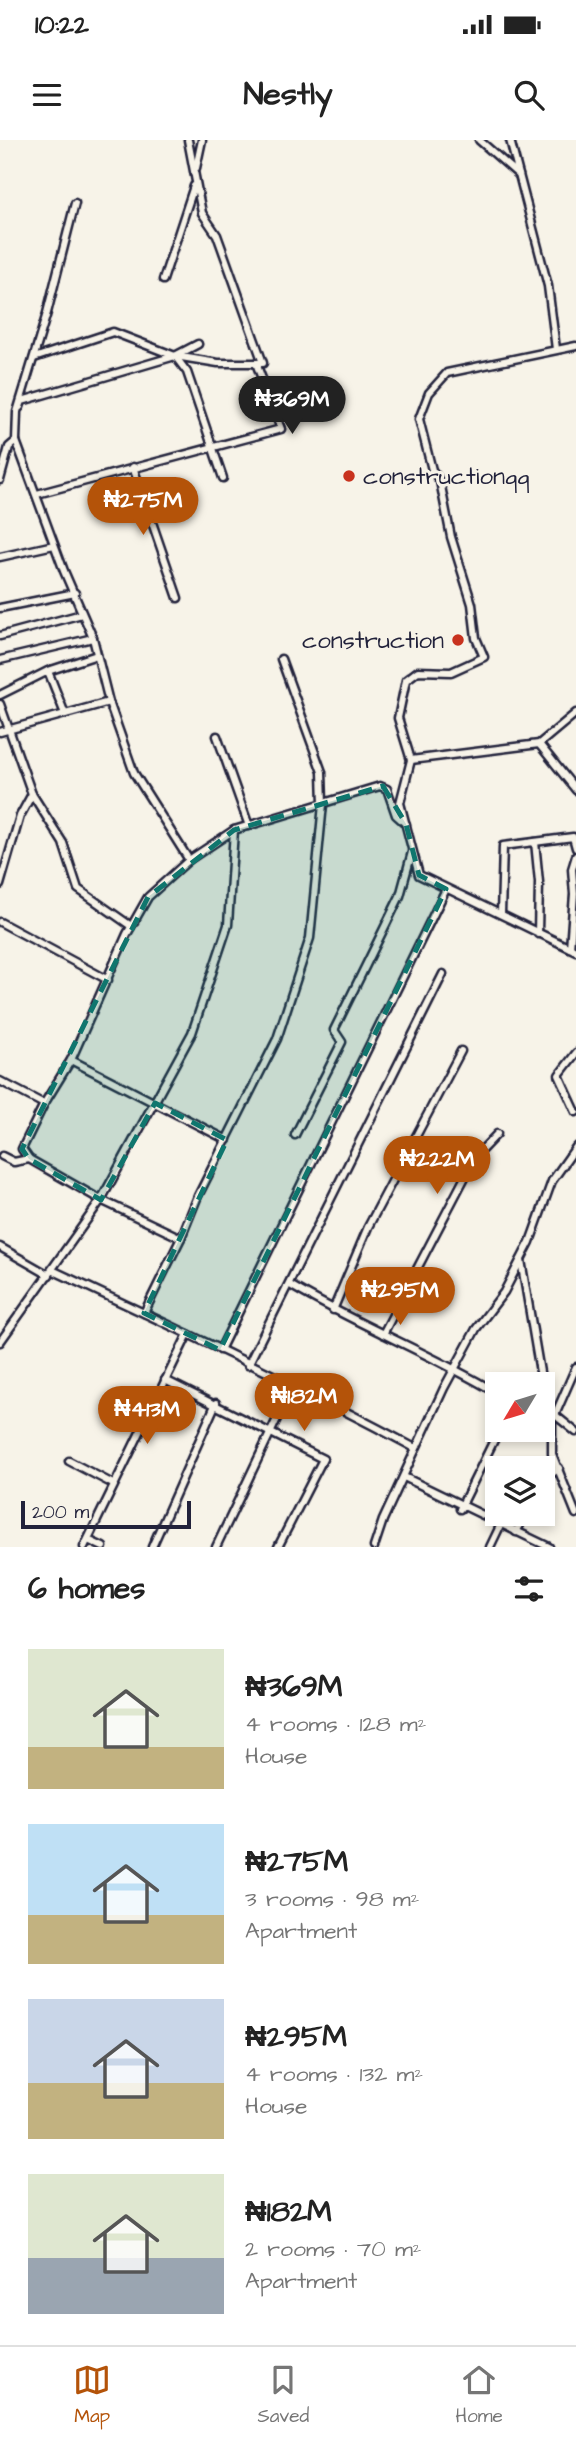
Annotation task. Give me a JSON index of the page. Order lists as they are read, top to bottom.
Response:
{
  "places": ["constructionqq", "construction"],
  "scale_bar": "200 m",
  "north": "bottom left",
  "page": {
    "status": "10:22",
    "header": "Nestly",
    "price": [
      "₦369M",
      "₦275M",
      "₦222M",
      "₦295M",
      "₦182M",
      "₦413M"
    ],
    "scale": "200 m",
    "heading": "6 homes",
    "list": [
      {
        "name": "₦369M",
        "note": "4 rooms · 128 m² · House"
      },
      {
        "name": "₦275M",
        "note": "3 rooms · 98 m² · Apartment"
      },
      {
        "name": "₦295M",
        "note": "4 rooms · 132 m² · House"
      },
      {
        "name": "₦182M",
        "note": "2 rooms · 70 m² · Apartment"
      }
    ],
    "tabs": ["Map", "Saved", "Home"]
  }
}
